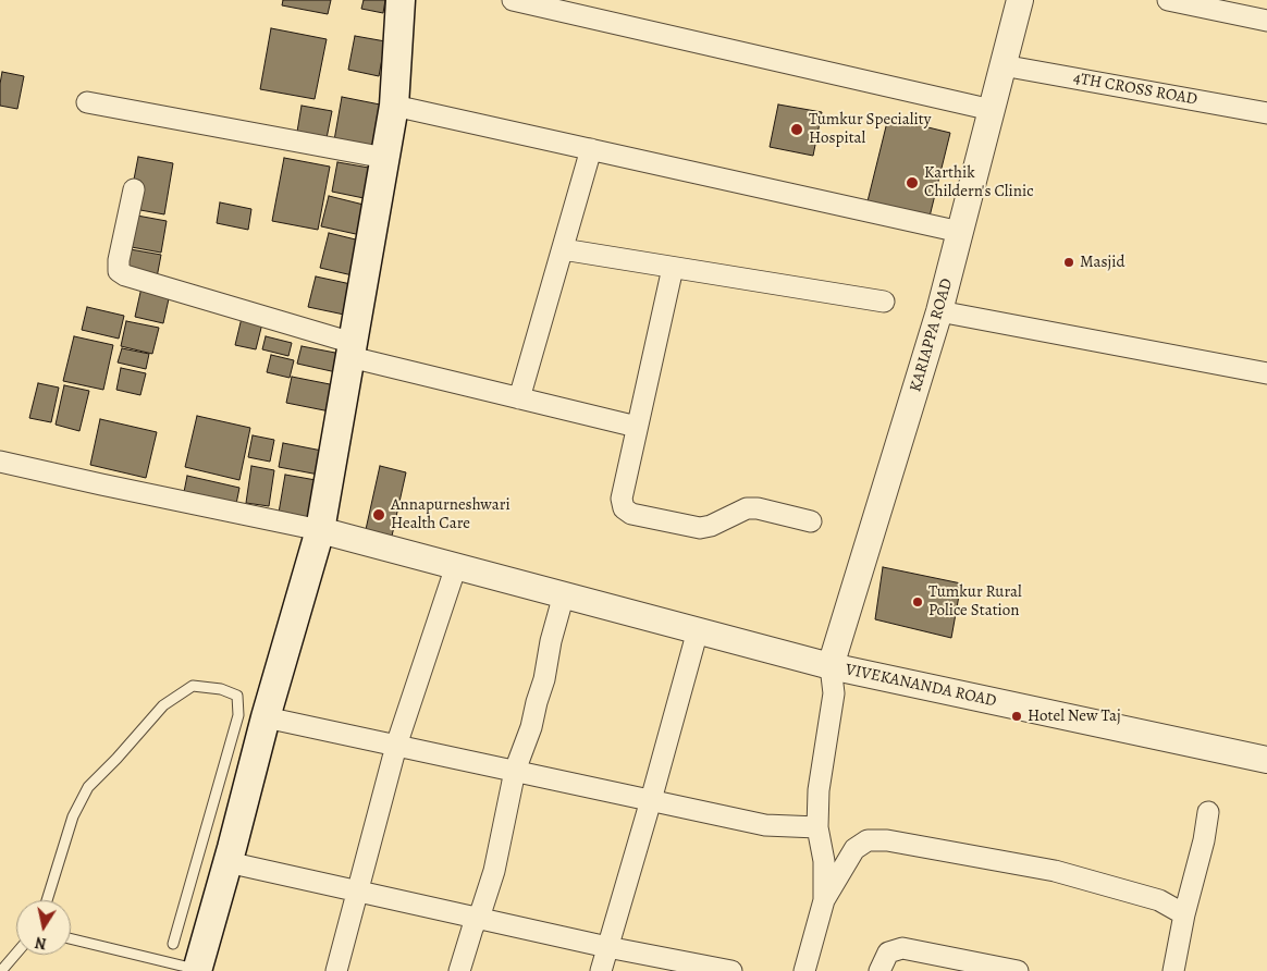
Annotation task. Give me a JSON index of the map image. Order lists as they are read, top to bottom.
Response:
{
  "streets": {
    "street": ["4TH CROSS ROAD", "KARIAPPA ROAD", "VIVEKANANDA ROAD"]
  },
  "crossings": [
    ["4TH CROSS ROAD", "KARIAPPA ROAD"],
    ["KARIAPPA ROAD", "VIVEKANANDA ROAD"]
  ],
  "places": [
    "Tumkur Speciality Hospital",
    "Karthik Childern's Clinic",
    "Masjid",
    "Annapurneshwari Health Care",
    "Tumkur Rural Police Station",
    "Hotel New Taj"
  ],
  "north": "bottom"
}
